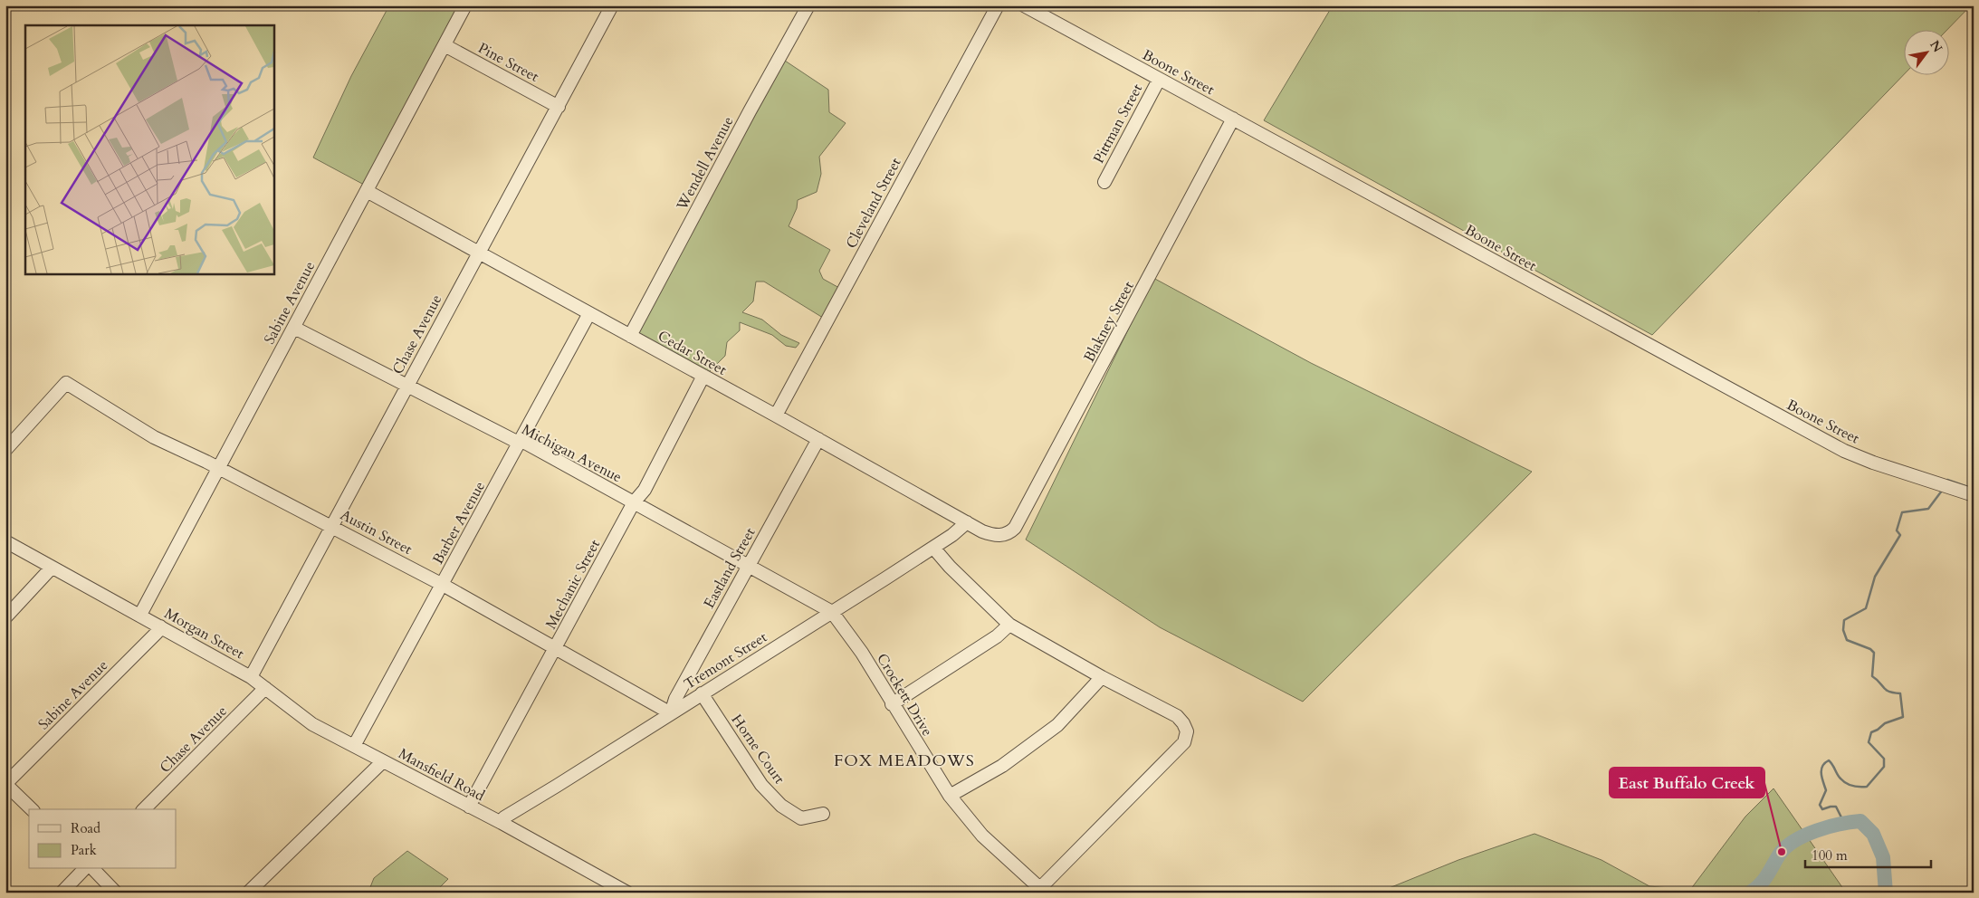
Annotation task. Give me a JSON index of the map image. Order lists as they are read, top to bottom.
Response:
{
  "streets": {
    "street": [
      "Pine Street",
      "Boone Street",
      "Pittman Street",
      "Wendell Avenue",
      "Cleveland Street",
      "Sabine Avenue",
      "Blakney Street",
      "Chase Avenue",
      "Cedar Street",
      "Michigan Avenue",
      "Barber Avenue",
      "Austin Street",
      "Eastland Street",
      "Mechanic Street",
      "Morgan Street",
      "Tremont Street",
      "Crockett Drive",
      "Horne Court",
      "Mansfield Road"
    ]
  },
  "crossings": [
    ["Pine Street", "Sabine Avenue"],
    ["Pine Street", "Chase Avenue"],
    ["Boone Street", "Pittman Street"],
    ["Boone Street", "Blakney Street"],
    ["Wendell Avenue", "Cedar Street"],
    ["Cleveland Street", "Cedar Street"],
    ["Sabine Avenue", "Cedar Street"],
    ["Sabine Avenue", "Michigan Avenue"],
    ["Sabine Avenue", "Austin Street"],
    ["Sabine Avenue", "Morgan Street"],
    ["Blakney Street", "Cedar Street"],
    ["Chase Avenue", "Cedar Street"],
    ["Chase Avenue", "Michigan Avenue"],
    ["Chase Avenue", "Austin Street"],
    ["Chase Avenue", "Morgan Street"],
    ["Cedar Street", "Barber Avenue"],
    ["Cedar Street", "Eastland Street"],
    ["Cedar Street", "Mechanic Street"],
    ["Cedar Street", "Tremont Street"],
    ["Michigan Avenue", "Barber Avenue"],
    ["Michigan Avenue", "Eastland Street"],
    ["Michigan Avenue", "Mechanic Street"],
    ["Michigan Avenue", "Tremont Street"],
    ["Michigan Avenue", "Crockett Drive"],
    ["Barber Avenue", "Austin Street"],
    ["Barber Avenue", "Morgan Street"],
    ["Austin Street", "Eastland Street"],
    ["Austin Street", "Mechanic Street"],
    ["Austin Street", "Tremont Street"],
    ["Eastland Street", "Tremont Street"],
    ["Mechanic Street", "Mansfield Road"],
    ["Morgan Street", "Mansfield Road"],
    ["Tremont Street", "Crockett Drive"],
    ["Tremont Street", "Horne Court"],
    ["Tremont Street", "Mansfield Road"]
  ],
  "districts": ["FOX MEADOWS"],
  "places": ["East Buffalo Creek"],
  "legend": ["Road", "Park"],
  "scale_bar": "100 m",
  "north": "top right"
}
